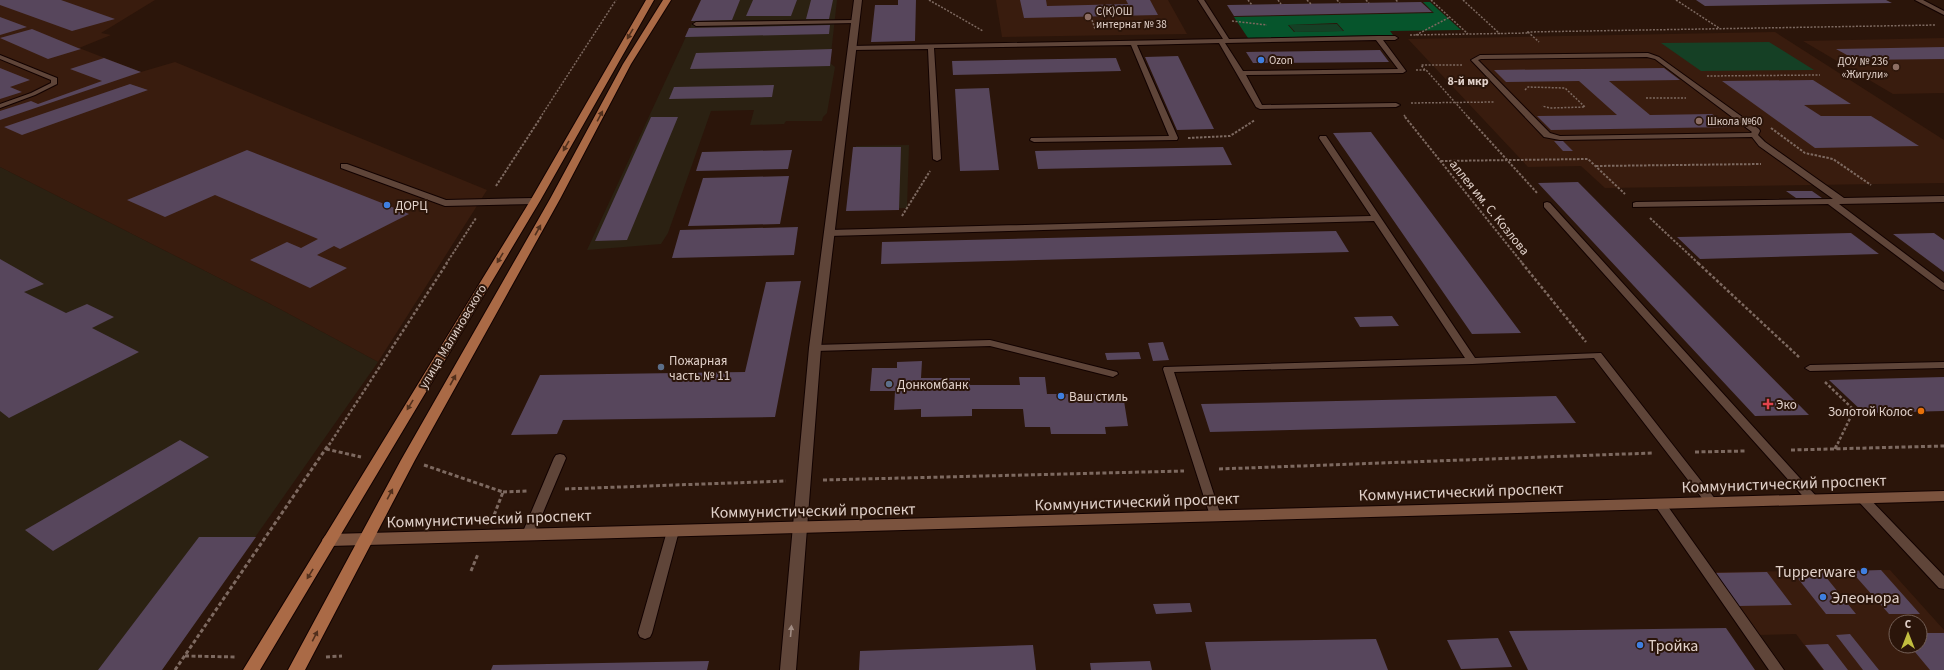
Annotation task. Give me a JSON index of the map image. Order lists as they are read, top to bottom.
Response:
{
  "streets": {
    "highway": ["улица Малиновского"],
    "main road": ["Коммунистический проспект"],
    "path": ["аллея им. С. Козлова"]
  },
  "crossings": [
    ["улица Малиновского", "Коммунистический проспект"]
  ],
  "districts": ["8-й мкр"],
  "places": {
    "other": [
      "С(К)ОШ интернат № 38",
      "Ozon",
      "ДОУ № 236 «Жигули»",
      "Школа №60",
      "ДОРЦ",
      "Пожарная часть № 11",
      "Донкомбанк",
      "Ваш стиль",
      "Золотой Колос",
      "Tupperware",
      "Элеонора",
      "Тройка"
    ],
    "health": ["Эко"]
  },
  "north": "top"
}
